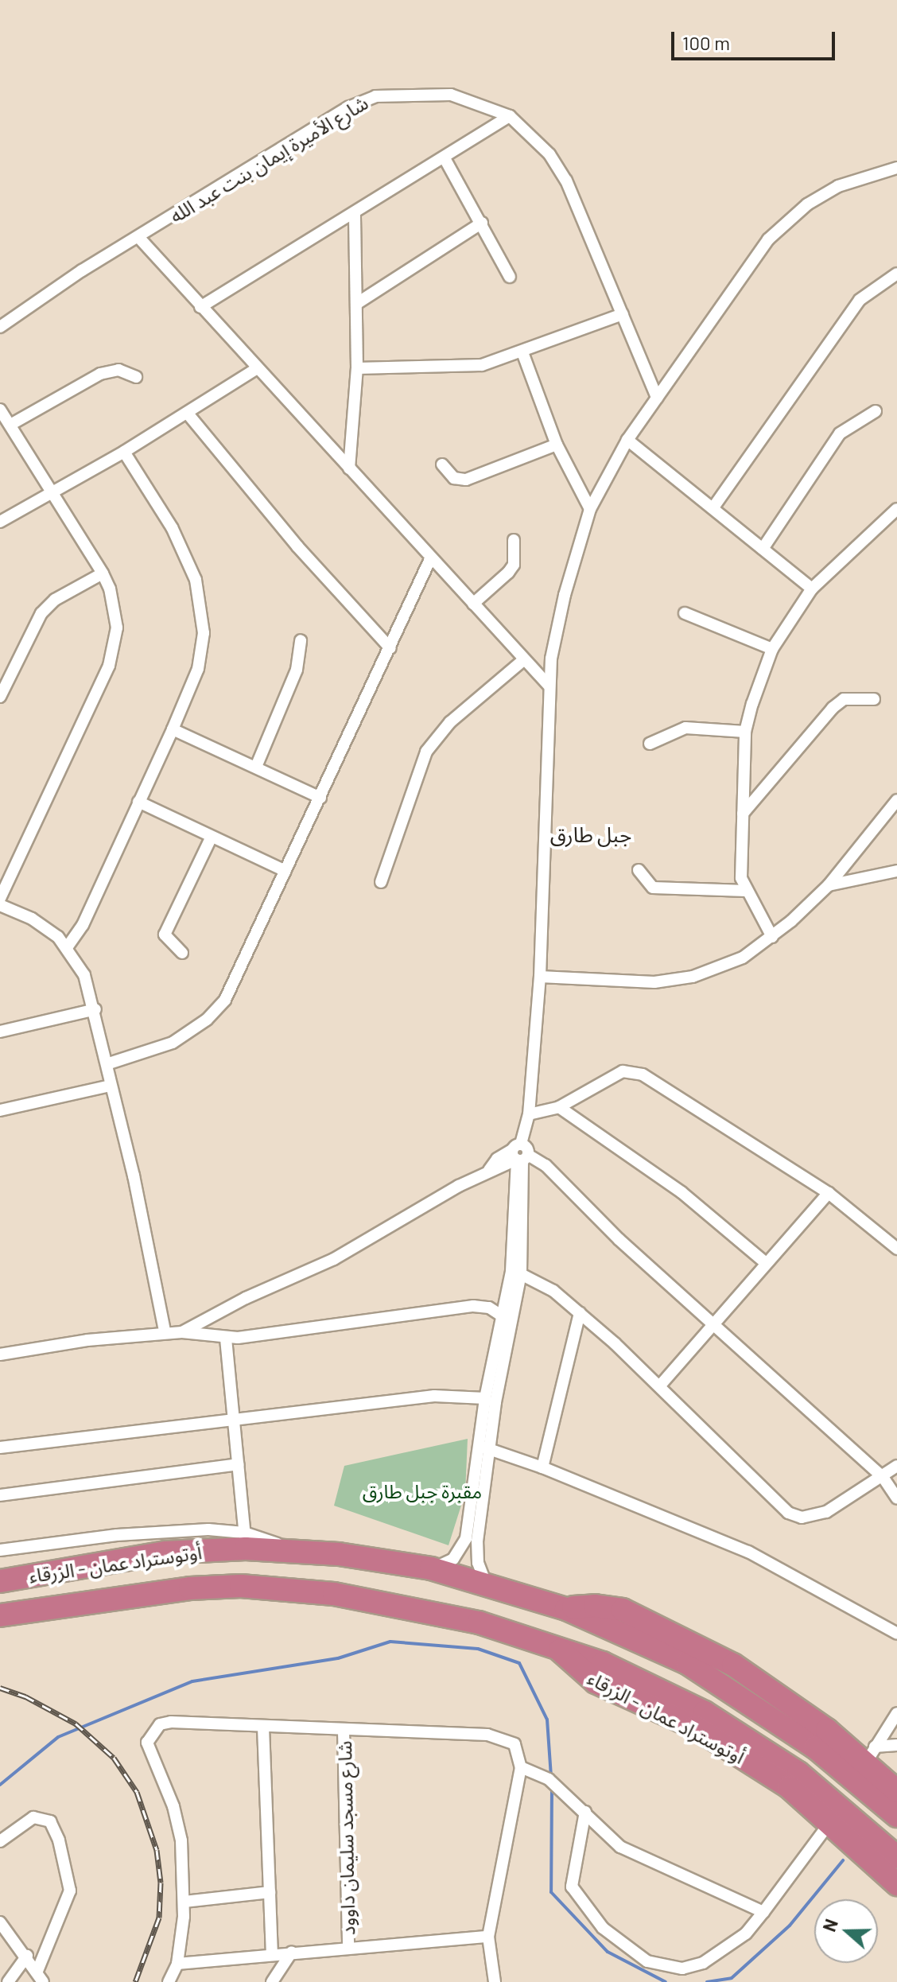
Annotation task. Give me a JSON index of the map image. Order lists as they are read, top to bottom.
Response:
{
  "streets": {
    "highway": ["أوتوستراد عمان - الزرقاء"],
    "street": ["شارع الأميرة إيمان بنت عبد الله", "شارع مسجد سليمان داوود"]
  },
  "districts": ["جبل طارق"],
  "parks": ["مقبرة جبل طارق"],
  "scale_bar": "100 m",
  "north": "left"
}
